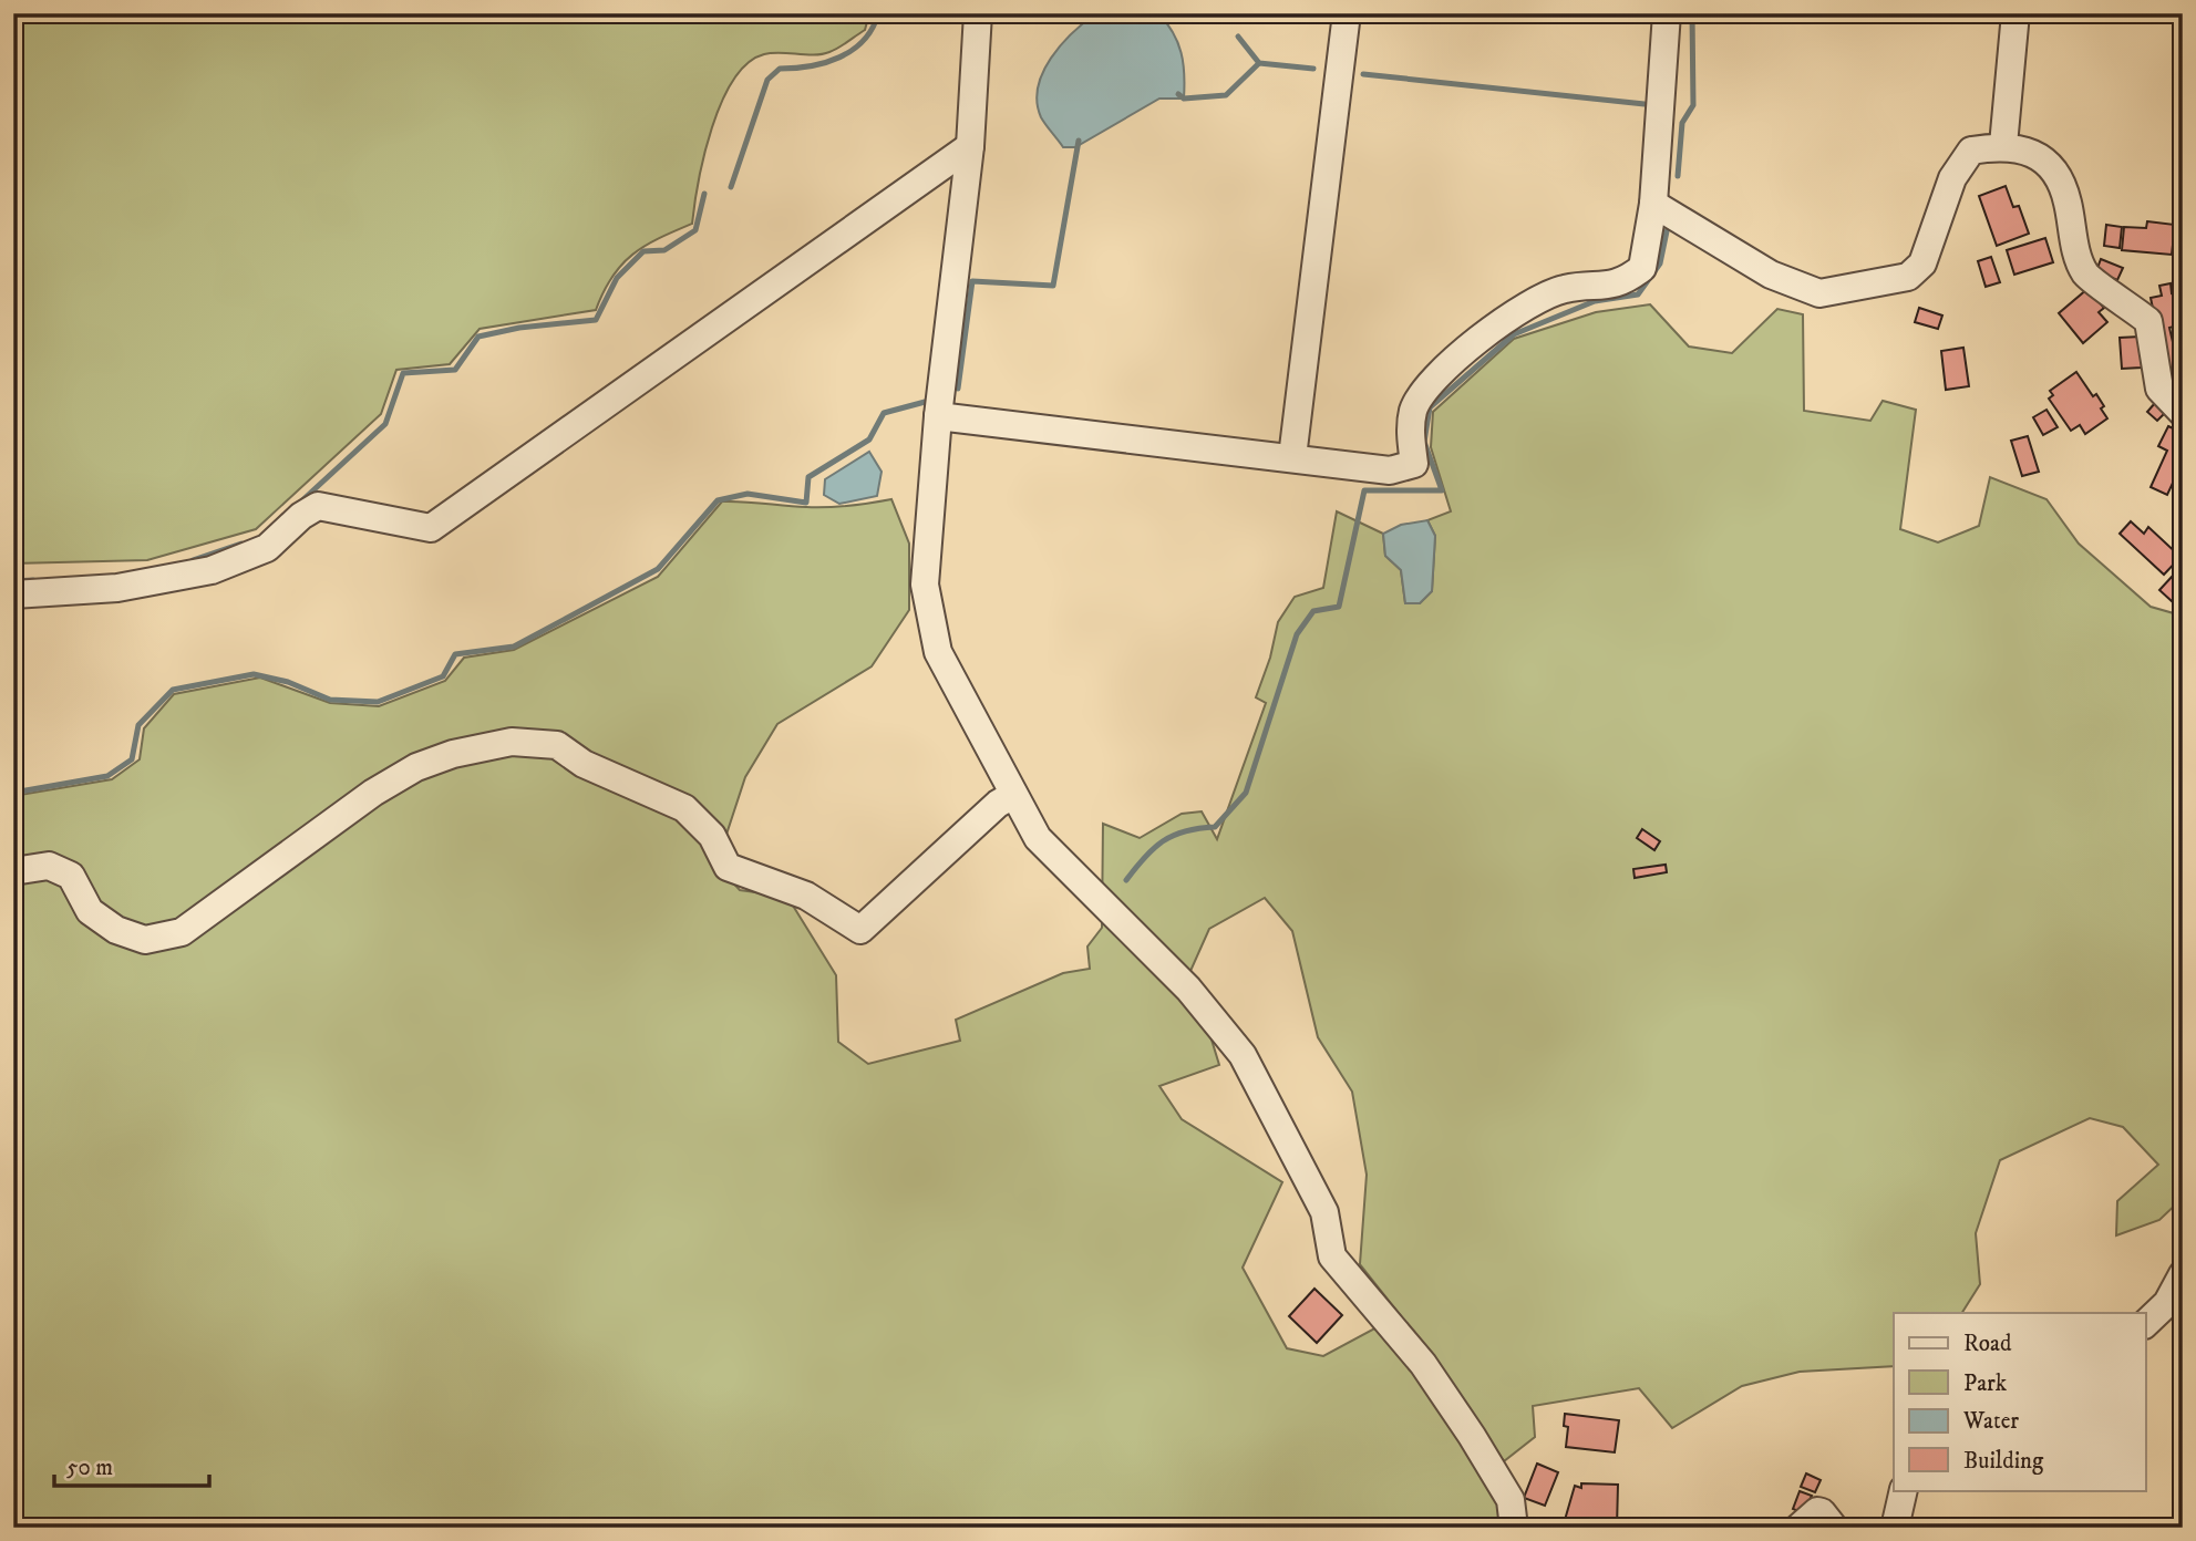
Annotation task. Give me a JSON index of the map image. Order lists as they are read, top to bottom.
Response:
{
  "legend": [
    "Road",
    "Park",
    "Water",
    "Building"
  ],
  "scale_bar": "50 m"
}
